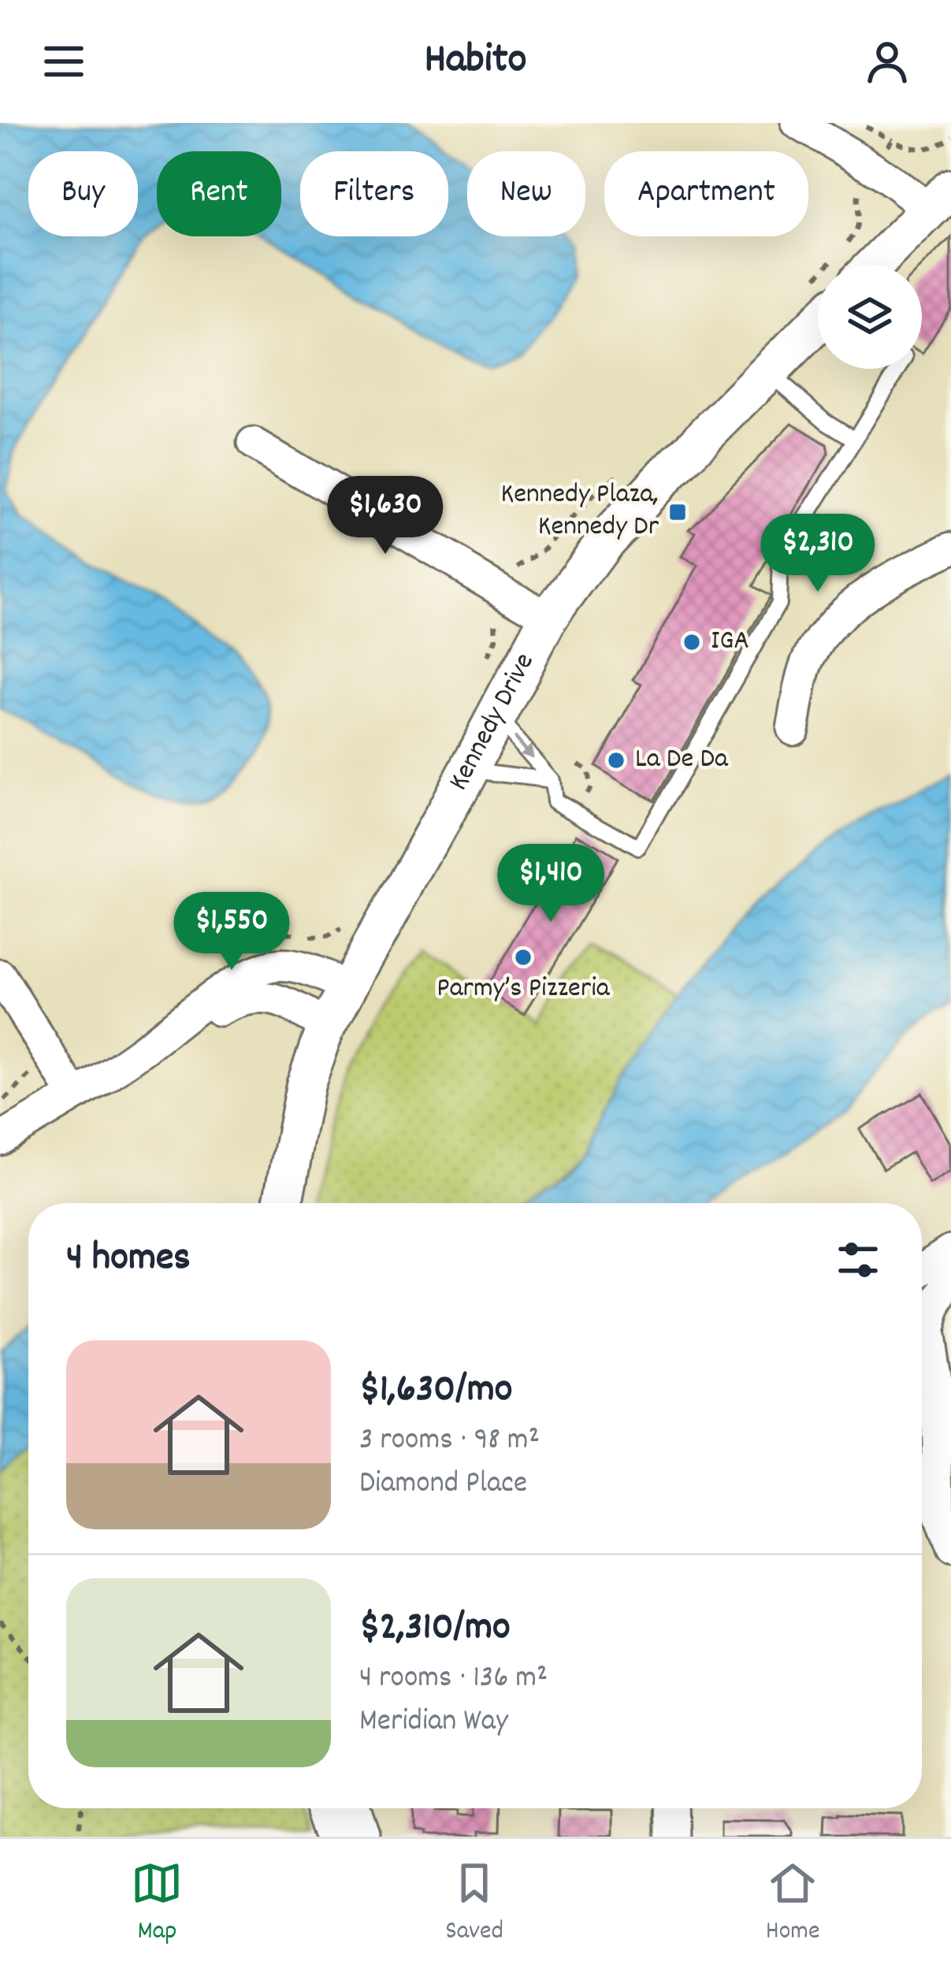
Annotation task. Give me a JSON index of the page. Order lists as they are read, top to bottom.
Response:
{
  "streets": {
    "street": ["Kennedy Drive"]
  },
  "places": {
    "transit": ["Kennedy Plaza, Kennedy Dr"],
    "other": ["IGA", "La De Da", "Parmy’s Pizzeria"]
  },
  "page": {
    "header": "Habito",
    "chip": [
      "Buy",
      "Rent",
      "Filters",
      "New",
      "Apartment"
    ],
    "price": [
      "$1,630",
      "$2,310",
      "$1,410",
      "$1,550"
    ],
    "heading": "4 homes",
    "list": [
      {
        "name": "$1,630/mo",
        "note": "3 rooms · 98 m² · Diamond Place"
      },
      {
        "name": "$2,310/mo",
        "note": "4 rooms · 136 m² · Meridian Way"
      }
    ],
    "tabs": ["Map", "Saved", "Home"]
  }
}
